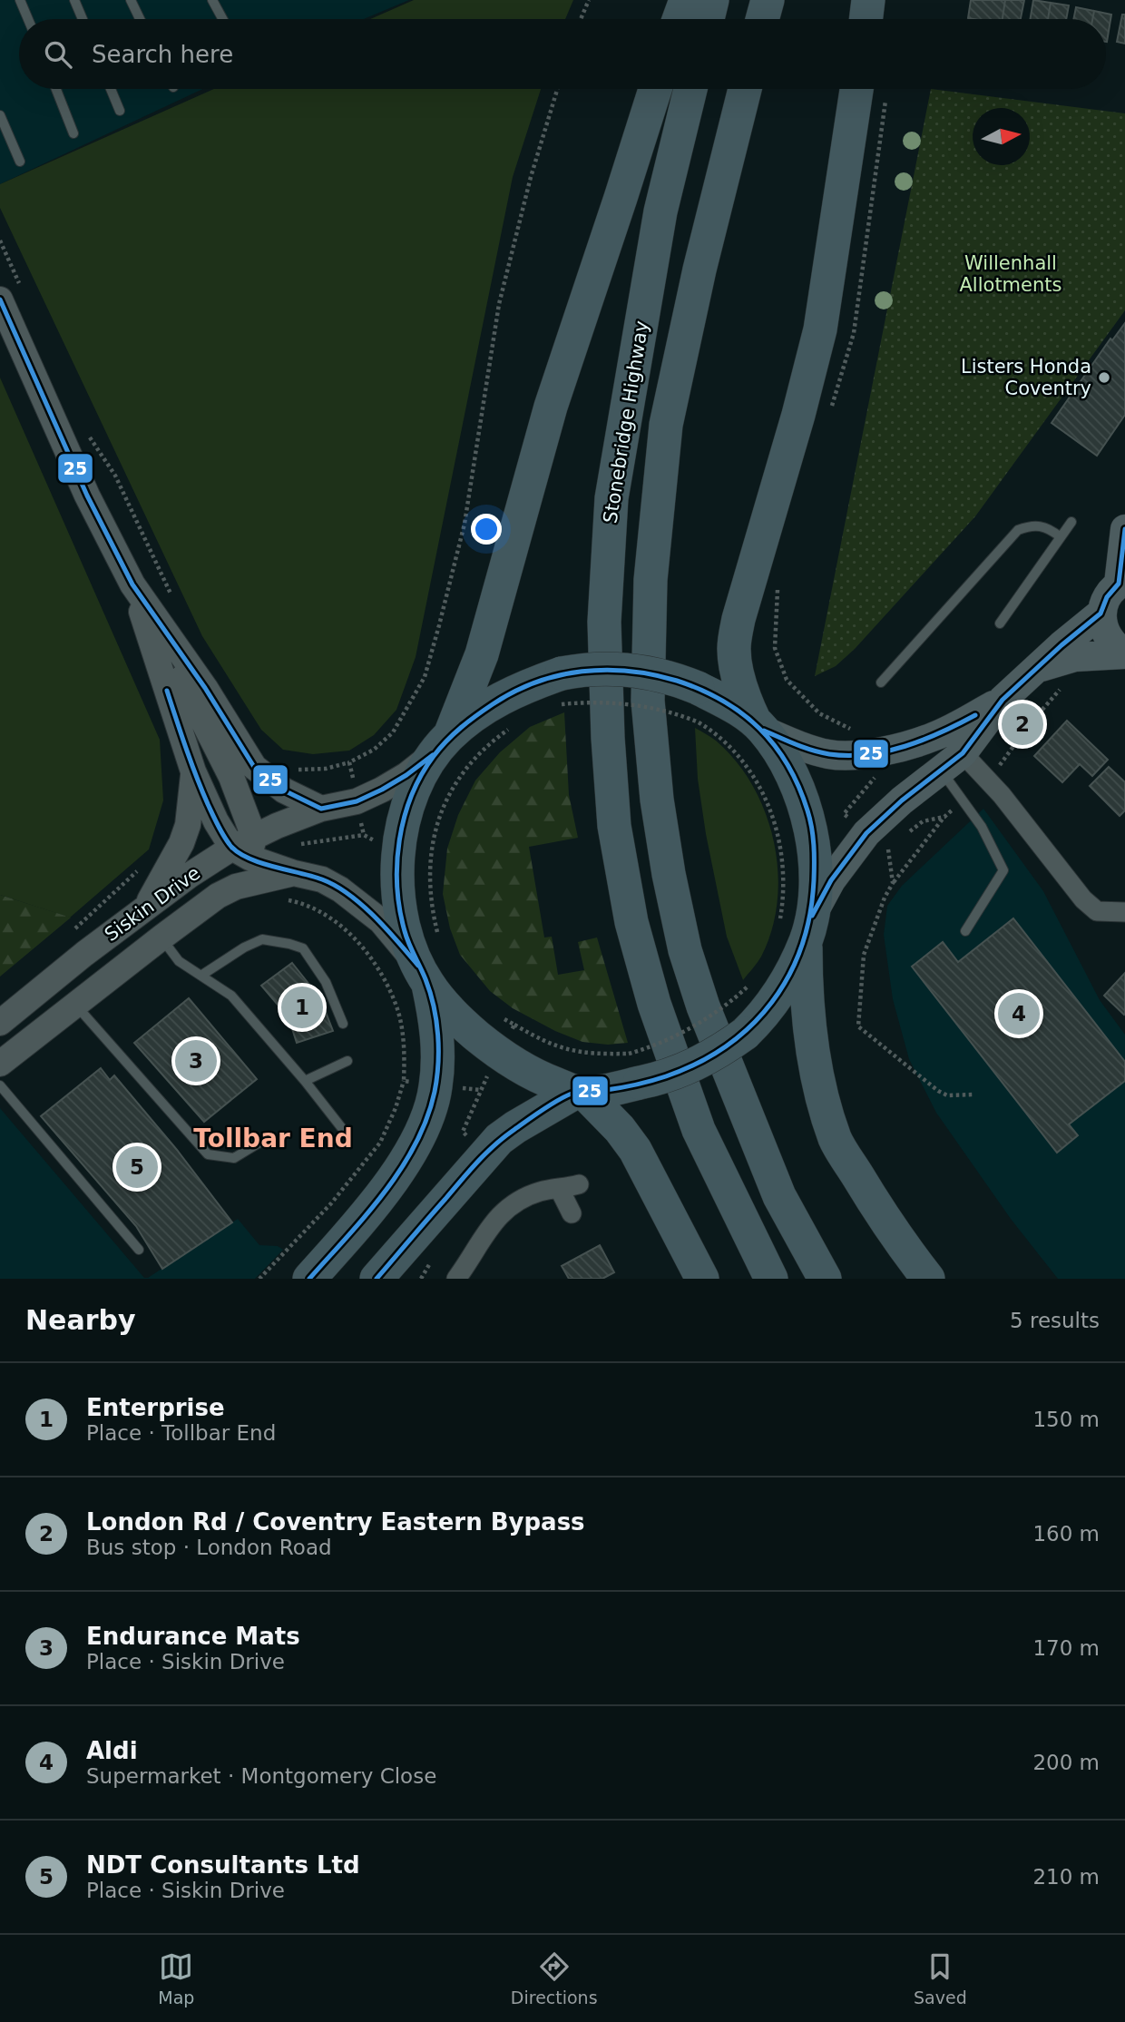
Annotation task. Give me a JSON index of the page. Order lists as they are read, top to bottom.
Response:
{
  "streets": {
    "highway": ["Stonebridge Highway"],
    "street": ["Siskin Drive"]
  },
  "districts": ["Tollbar End"],
  "parks": ["Willenhall Allotments"],
  "places": ["Listers Honda Coventry"],
  "lines": ["transit line 25"],
  "north": "right",
  "page": {
    "search": "Search here",
    "pins": [
      "2",
      "1",
      "4",
      "3",
      "5"
    ],
    "heading": ["Nearby", "5 results"],
    "list": [
      {
        "mark": "1",
        "name": "Enterprise",
        "note": "Place · Tollbar End",
        "value": "150 m"
      },
      {
        "mark": "2",
        "name": "London Rd / Coventry Eastern Bypass",
        "note": "Bus stop · London Road",
        "value": "160 m"
      },
      {
        "mark": "3",
        "name": "Endurance Mats",
        "note": "Place · Siskin Drive",
        "value": "170 m"
      },
      {
        "mark": "4",
        "name": "Aldi",
        "note": "Supermarket · Montgomery Close",
        "value": "200 m"
      },
      {
        "mark": "5",
        "name": "NDT Consultants Ltd",
        "note": "Place · Siskin Drive",
        "value": "210 m"
      }
    ],
    "nav": ["Map", "Directions", "Saved"]
  }
}
